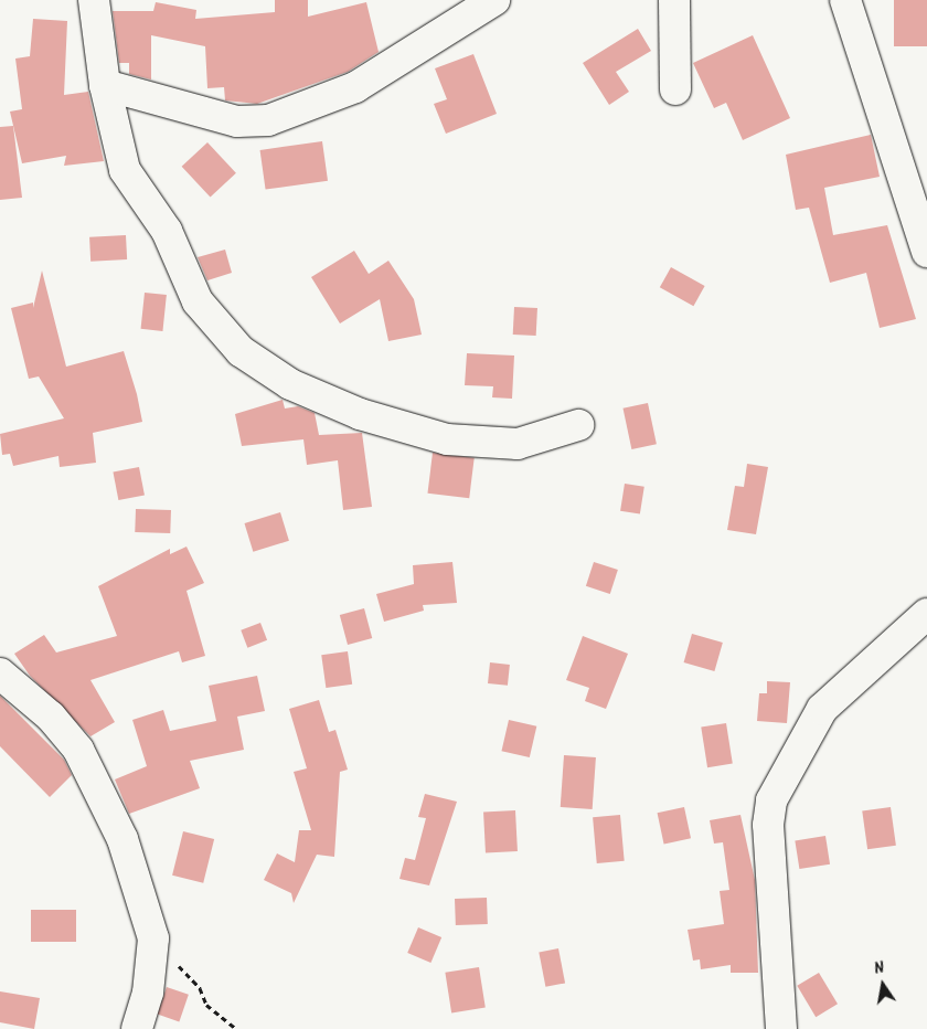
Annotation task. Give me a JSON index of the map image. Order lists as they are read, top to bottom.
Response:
{
  "north": "top"
}
